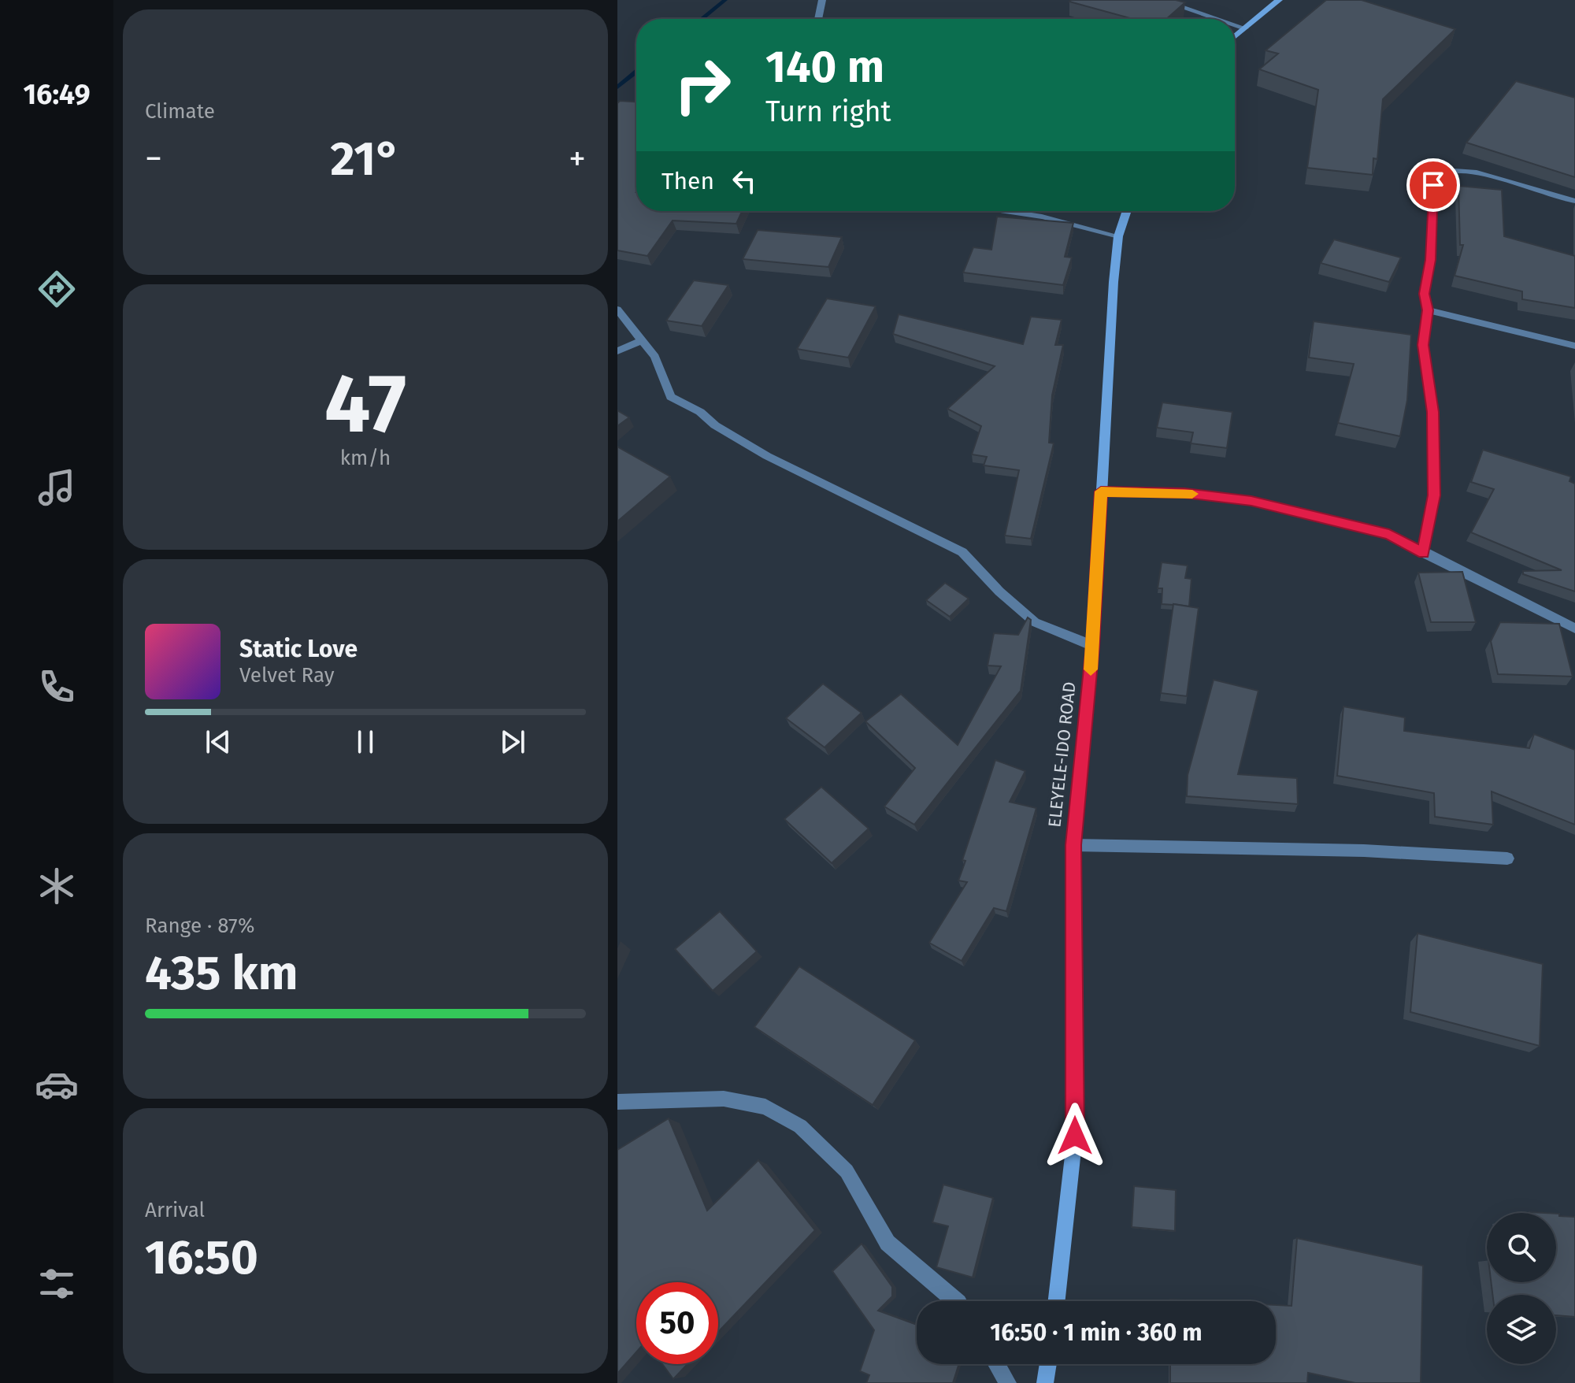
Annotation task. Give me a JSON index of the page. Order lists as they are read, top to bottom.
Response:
{
  "streets": {
    "main road": ["ELEYELE-IDO ROAD"]
  },
  "page": {
    "tabs": "16:49",
    "tile": [
      "Climate",
      ["47", "km/h"],
      ["Range · 87%", "435 km"],
      ["Arrival", "16:50"]
    ],
    "turn": ["140 m", "Turn right"],
    "heat": ["−", "21°", "+"],
    "then": "Then",
    "song": ["Static Love", "Velvet Ray"],
    "limit": "50",
    "trip": "16:50 · 1 min · 360 m"
  }
}
